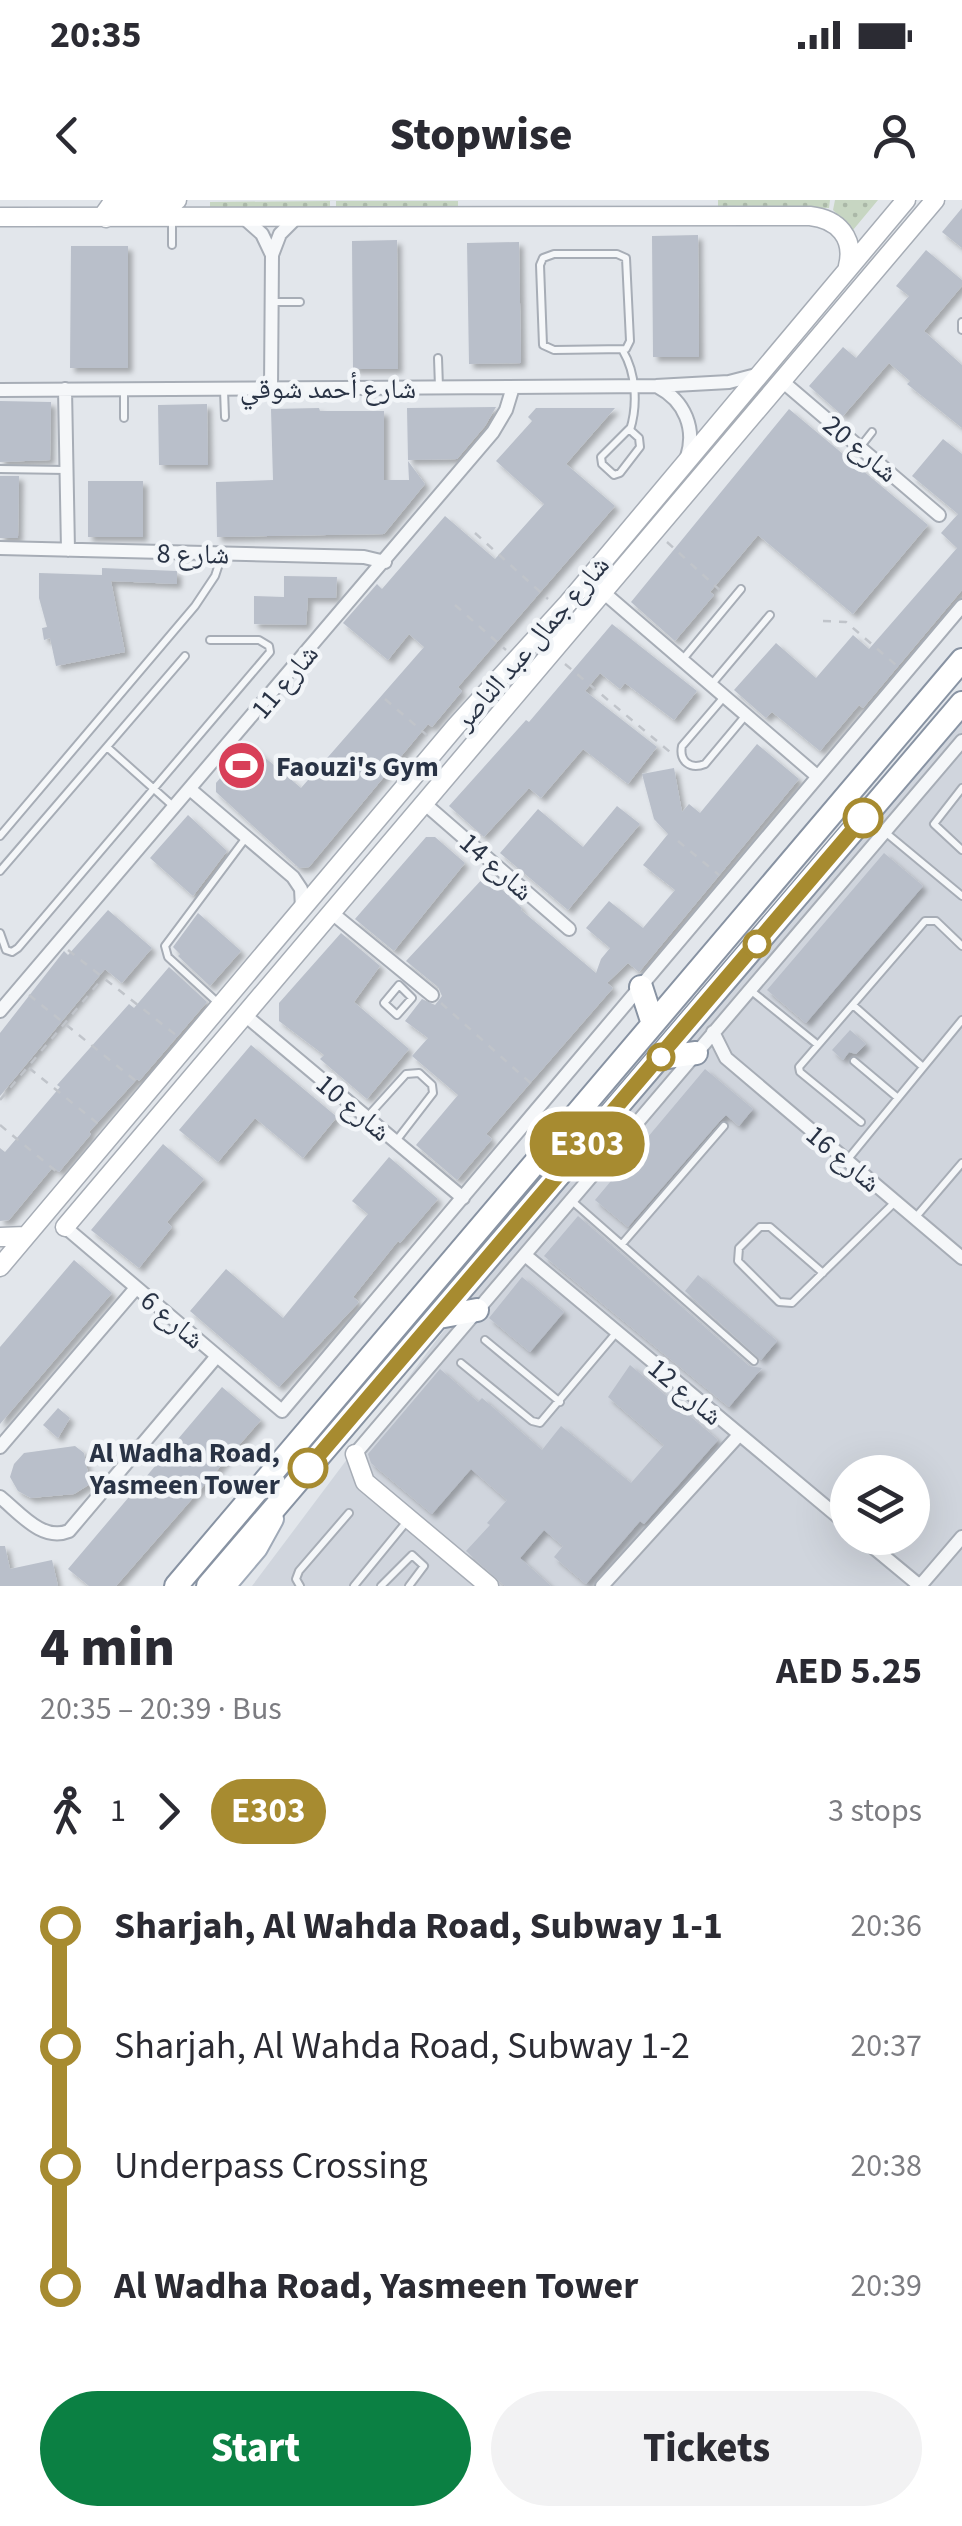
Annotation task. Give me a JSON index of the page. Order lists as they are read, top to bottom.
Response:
{
  "streets": {
    "street": [
      "شارع أحمد شوقي",
      "شارع 20",
      "شارع 8",
      "شارع جمال عبد الناصر",
      "شارع 11",
      "شارع 14",
      "شارع 10",
      "شارع 16",
      "شارع 6",
      "شارع 12"
    ]
  },
  "crossings": [
    ["شارع أحمد شوقي", "شارع جمال عبد الناصر"],
    ["شارع أحمد شوقي", "شارع 11"],
    ["شارع 20", "شارع جمال عبد الناصر"],
    ["شارع 8", "شارع 11"],
    ["شارع جمال عبد الناصر", "شارع 14"],
    ["شارع جمال عبد الناصر", "شارع 10"],
    ["شارع جمال عبد الناصر", "شارع 6"],
    ["شارع 10", "شارع 6"]
  ],
  "places": {
    "sports": ["Faouzi's Gym"],
    "other": ["Al Wadha Road, Yasmeen Tower"]
  },
  "lines": ["bus line E303"],
  "page": {
    "status": "20:35",
    "header": "Stopwise",
    "on_map": "E303",
    "heading": ["4 min", "20:35 – 20:39 · Bus", "AED 5.25"],
    "legs": ["1", "E303", "3 stops"],
    "list": [
      {
        "name": "Sharjah, Al Wahda Road, Subway 1-1",
        "value": "20:36"
      },
      {
        "name": "Sharjah, Al Wahda Road, Subway 1-2",
        "value": "20:37"
      },
      {
        "name": "Underpass Crossing",
        "value": "20:38"
      },
      {
        "name": "Al Wadha Road, Yasmeen Tower",
        "value": "20:39"
      }
    ],
    "buttons": ["Start", "Tickets"]
  }
}
